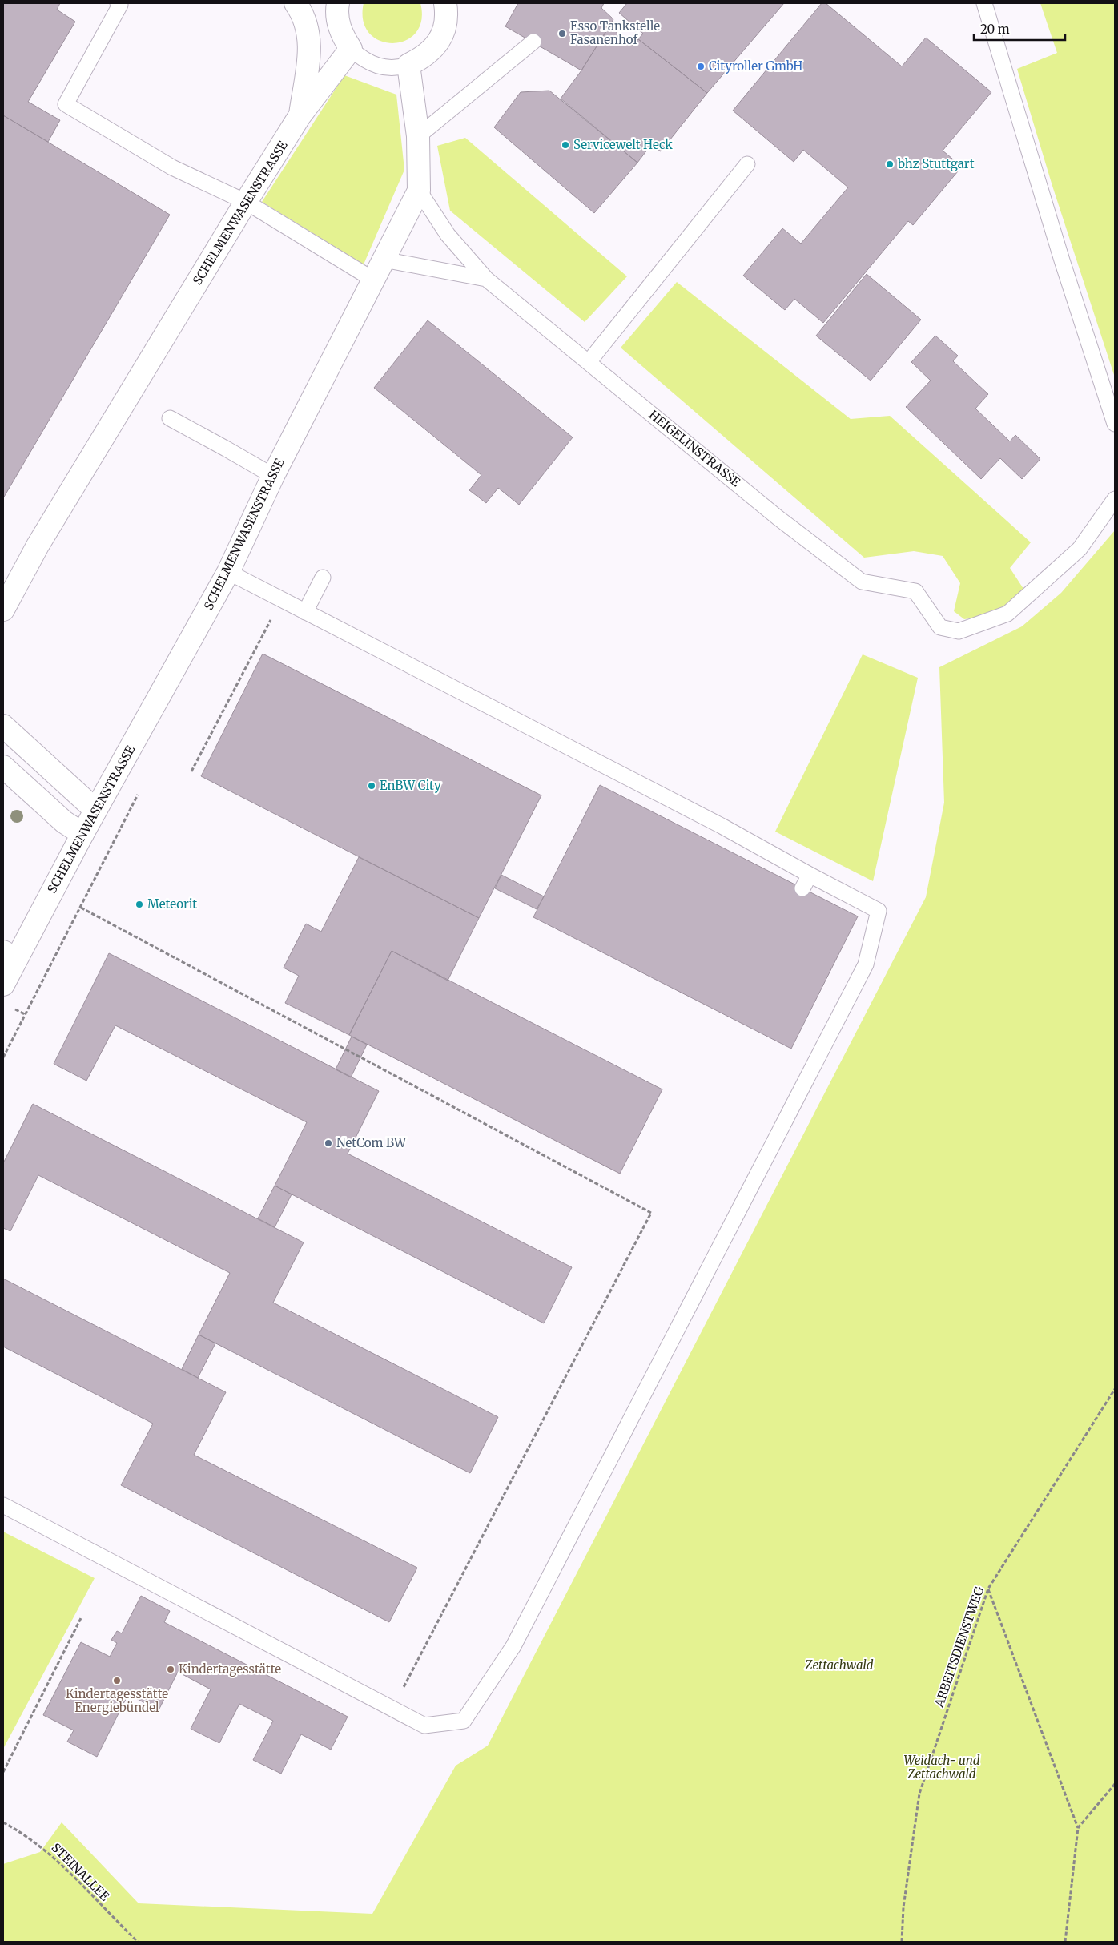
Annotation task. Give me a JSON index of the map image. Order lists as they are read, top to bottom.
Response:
{
  "streets": {
    "street": ["SCHELMENWASENSTRASSE"],
    "lane": ["HEIGELINSTRASSE"],
    "path": ["ARBEITSDIENSTWEG", "STEINALLEE"]
  },
  "crossings": [
    ["SCHELMENWASENSTRASSE", "HEIGELINSTRASSE"]
  ],
  "parks": ["Zettachwald", "Weidach- und Zettachwald"],
  "places": [
    "Esso Tankstelle Fasanenhof",
    "Cityroller GmbH",
    "Servicewelt Heck",
    "bhz Stuttgart",
    "EnBW City",
    "Meteorit",
    "NetCom BW",
    "Kindertagesstätte",
    "Kindertagesstätte Energiebündel"
  ],
  "scale_bar": "20 m"
}
